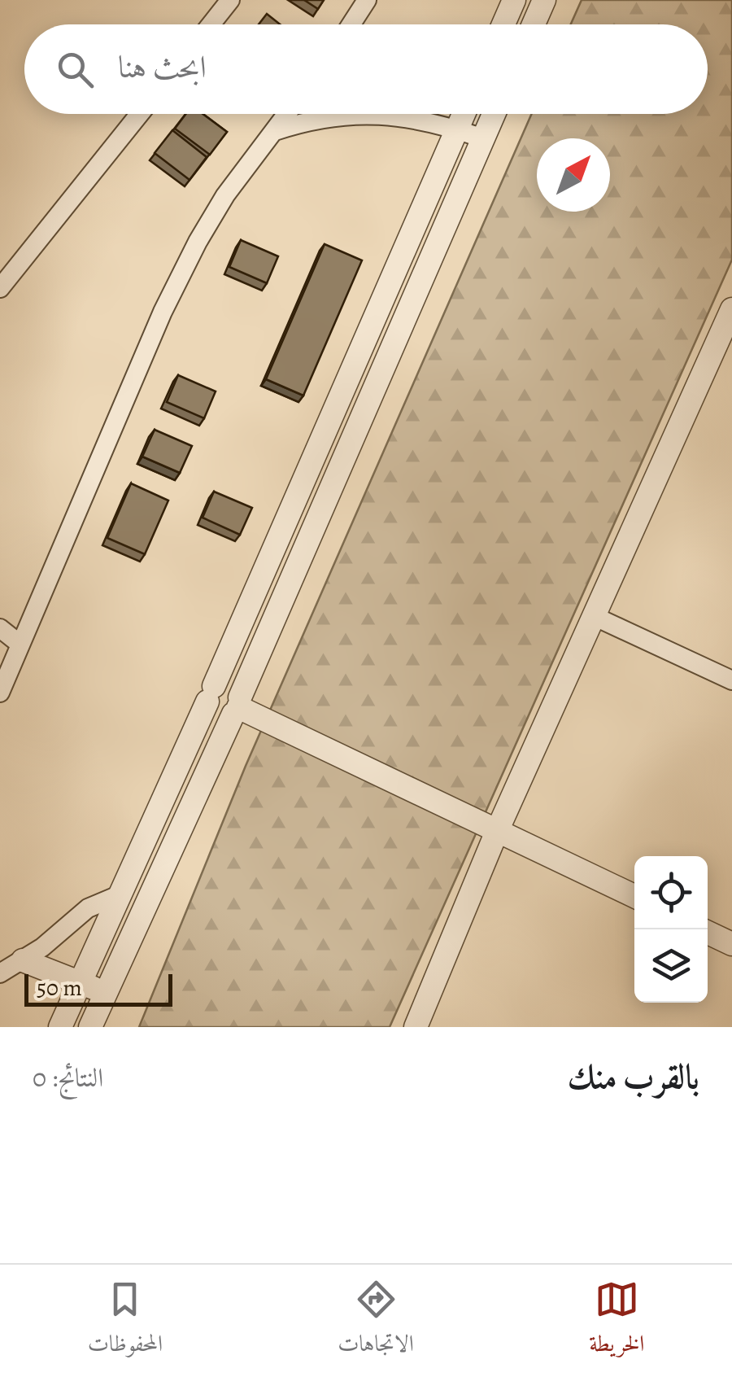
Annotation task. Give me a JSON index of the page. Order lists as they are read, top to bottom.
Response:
{
  "scale_bar": "50 m",
  "north": "top right",
  "page": {
    "search": "ابحث هنا",
    "scale": "50 m",
    "heading": ["بالقرب منك", "النتائج: 0"],
    "nav": ["الخريطة", "الاتجاهات", "المحفوظات"]
  }
}
